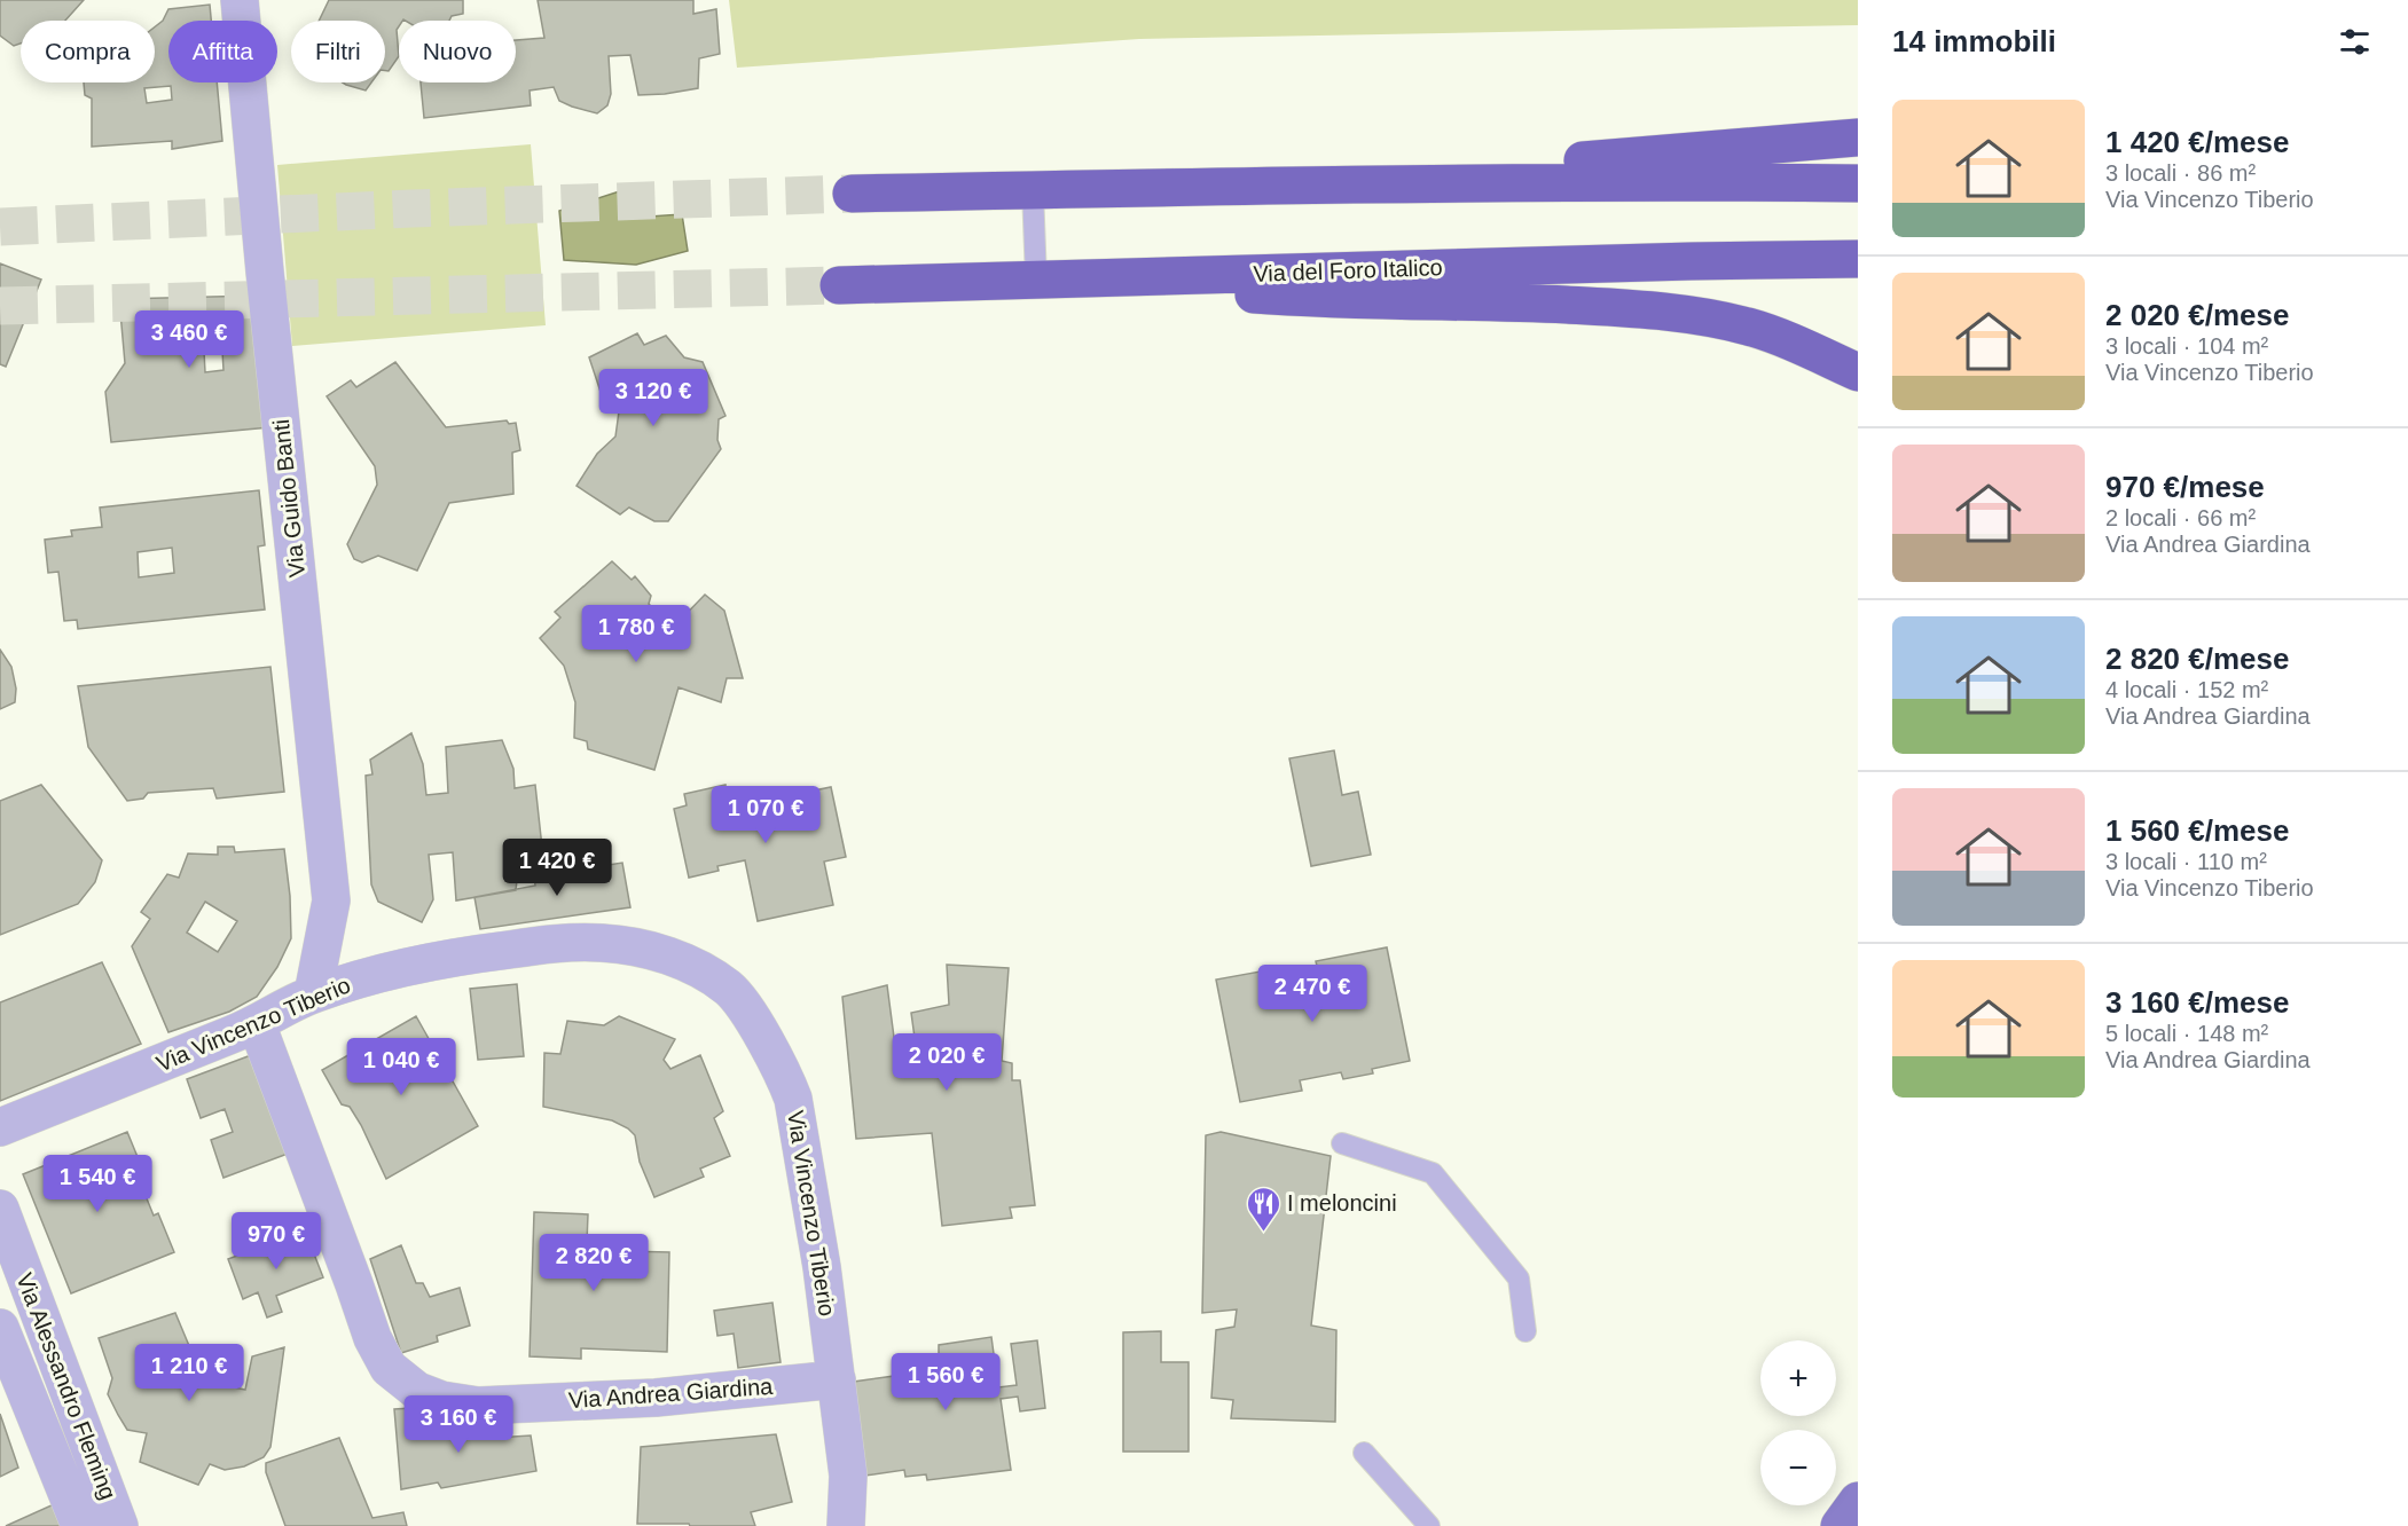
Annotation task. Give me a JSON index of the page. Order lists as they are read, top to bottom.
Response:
{
  "streets": {
    "highway": ["Via del Foro Italico"],
    "street": [
      "Via Guido Banti",
      "Via Vincenzo Tiberio",
      "Via Alessandro Fleming",
      "Via Andrea Giardina"
    ]
  },
  "crossings": [
    ["Via Guido Banti", "Via Vincenzo Tiberio"],
    ["Via Vincenzo Tiberio", "Via Andrea Giardina"]
  ],
  "places": {
    "restaurant": ["I meloncini"]
  },
  "page": {
    "heading": "14 immobili",
    "chip": [
      "Compra",
      "Affitta",
      "Filtri",
      "Nuovo"
    ],
    "list": [
      {
        "name": "1 420 €/mese",
        "note": "3 locali · 86 m² · Via Vincenzo Tiberio"
      },
      {
        "name": "2 020 €/mese",
        "note": "3 locali · 104 m² · Via Vincenzo Tiberio"
      },
      {
        "name": "970 €/mese",
        "note": "2 locali · 66 m² · Via Andrea Giardina"
      },
      {
        "name": "2 820 €/mese",
        "note": "4 locali · 152 m² · Via Andrea Giardina"
      },
      {
        "name": "1 560 €/mese",
        "note": "3 locali · 110 m² · Via Vincenzo Tiberio"
      },
      {
        "name": "3 160 €/mese",
        "note": "5 locali · 148 m² · Via Andrea Giardina"
      }
    ],
    "price": [
      "3 460 €",
      "3 120 €",
      "1 780 €",
      "1 070 €",
      "1 420 €",
      "2 470 €",
      "2 020 €",
      "1 040 €",
      "1 540 €",
      "970 €",
      "2 820 €",
      "1 210 €",
      "1 560 €",
      "3 160 €"
    ],
    "map_buttons": ["+", "−"]
  }
}
